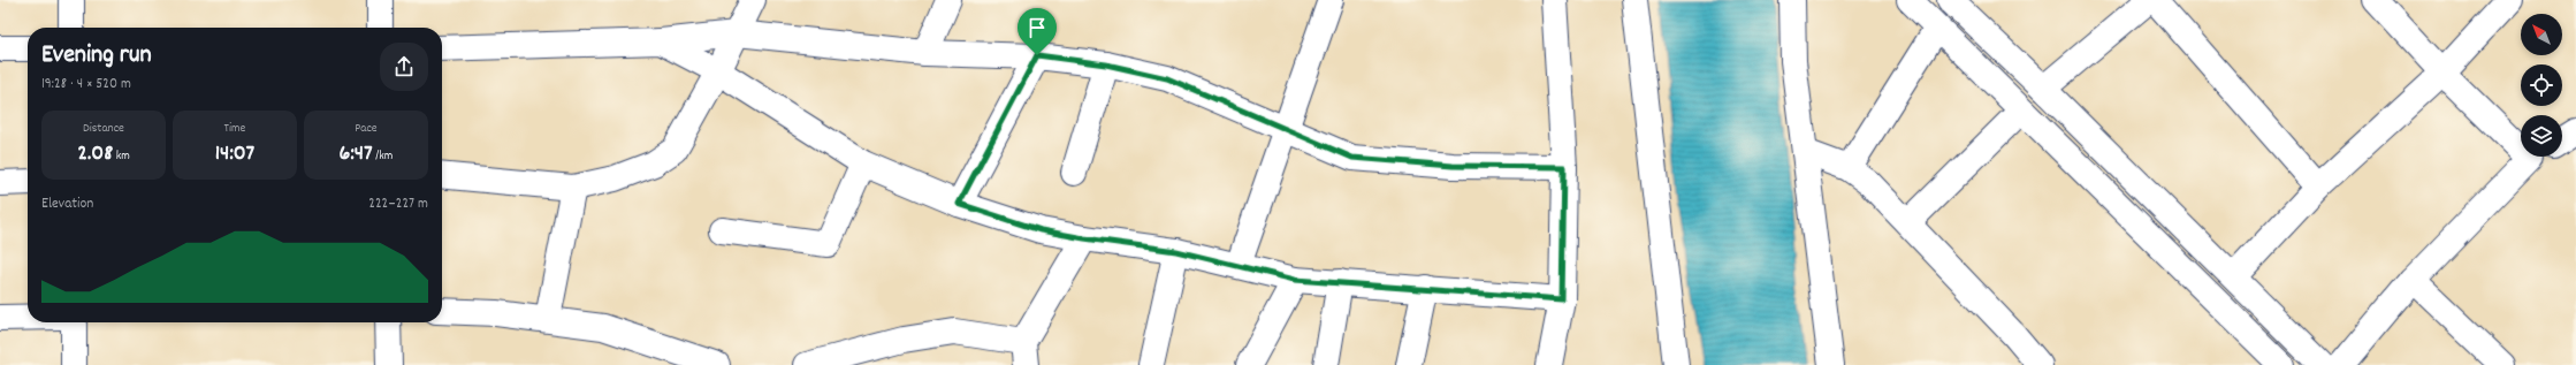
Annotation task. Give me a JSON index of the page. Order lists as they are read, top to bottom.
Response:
{
  "north": "top left",
  "page": {
    "heading": ["Evening run", "19:28 · 4 × 520 m"],
    "stats": [
      ["Distance", "2.08 km"],
      ["Time", "14:07"],
      ["Pace", "6:47 /km"]
    ],
    "chart": ["Elevation", "222–227 m"]
  }
}
